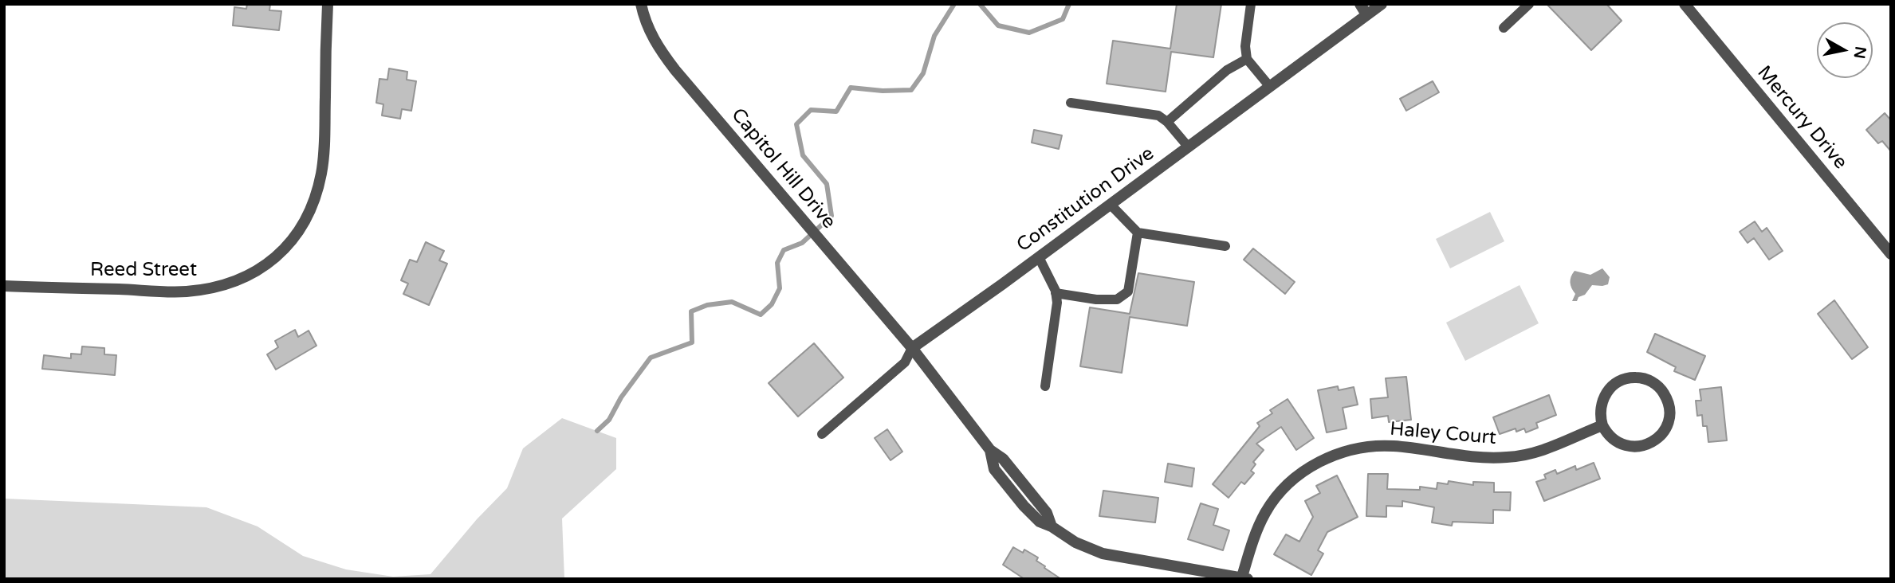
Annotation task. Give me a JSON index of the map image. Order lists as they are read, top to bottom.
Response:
{
  "streets": {
    "street": [
      "Mercury Drive",
      "Capitol Hill Drive",
      "Constitution Drive",
      "Reed Street",
      "Haley Court"
    ]
  },
  "crossings": [
    ["Capitol Hill Drive", "Constitution Drive"],
    ["Capitol Hill Drive", "Haley Court"]
  ],
  "north": "right"
}
